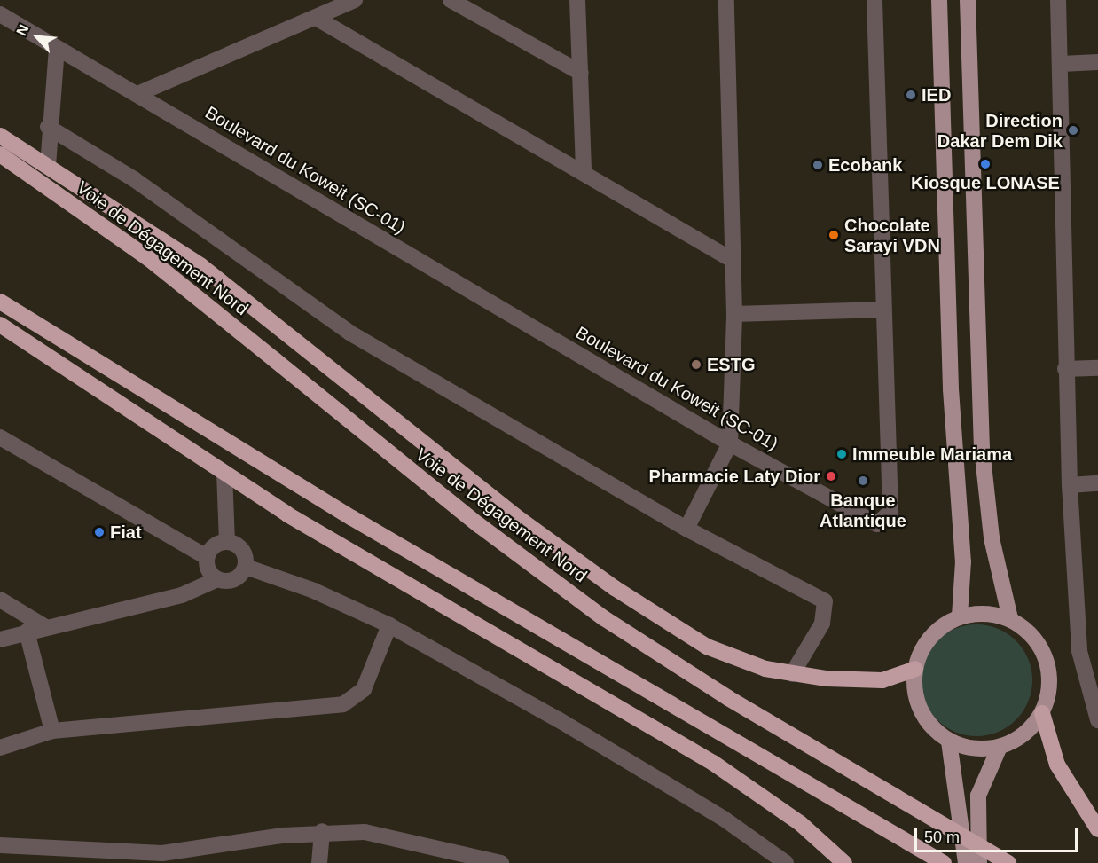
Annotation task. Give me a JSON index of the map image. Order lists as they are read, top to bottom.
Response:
{
  "streets": {
    "highway": ["Voie de Dégagement Nord"],
    "street": ["Boulevard du Koweit (SC-01)"]
  },
  "places": [
    "IED",
    "Direction Dakar Dem Dik",
    "Kiosque LONASE",
    "Ecobank",
    "Chocolate Sarayi VDN",
    "ESTG",
    "Immeuble Mariama",
    "Pharmacie Laty Dior",
    "Banque Atlantique",
    "Fiat"
  ],
  "scale_bar": "50 m",
  "north": "top left"
}
